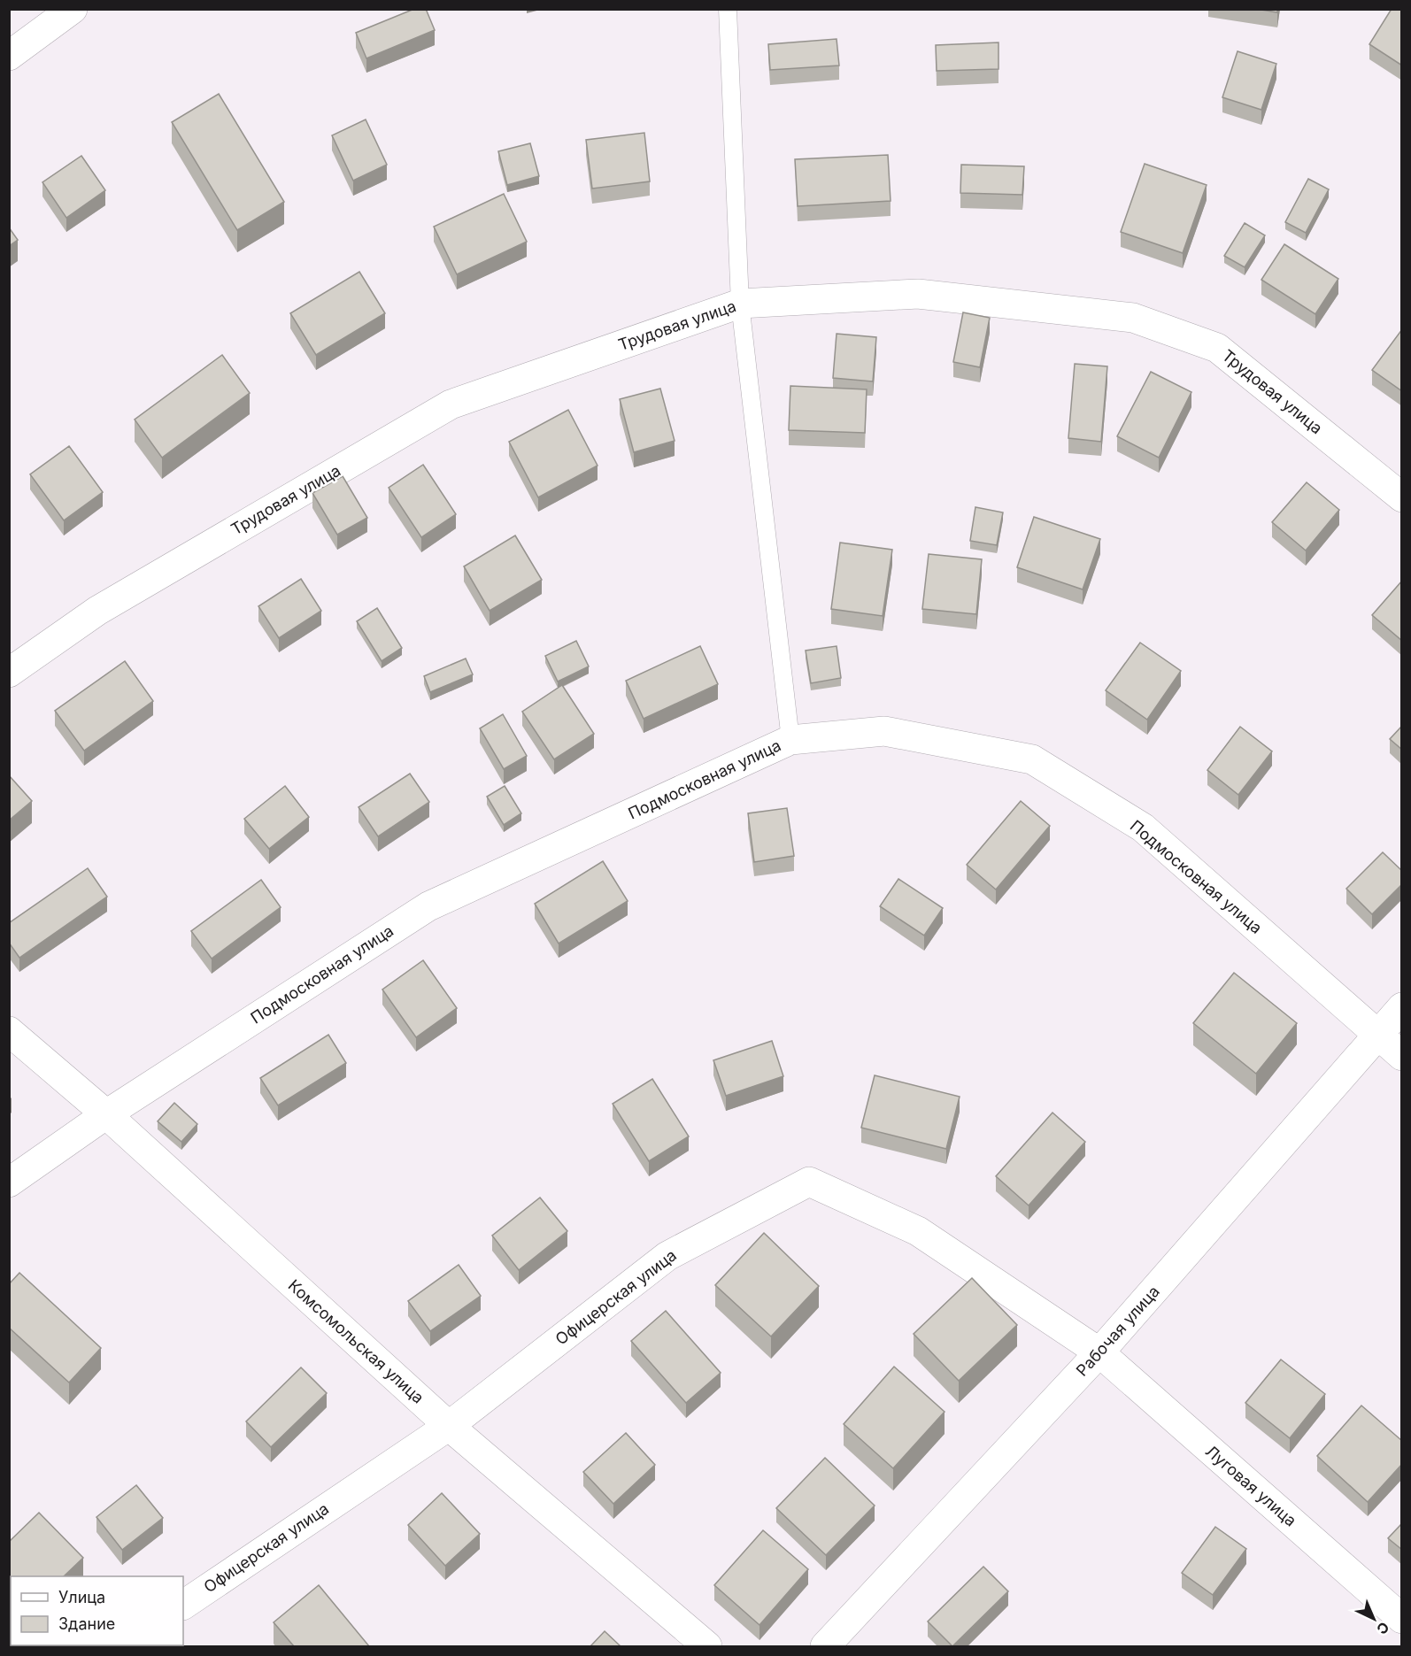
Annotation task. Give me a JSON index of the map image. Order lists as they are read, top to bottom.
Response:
{
  "streets": {
    "street": [
      "Трудовая улица",
      "Подмосковная улица",
      "Офицерская улица",
      "Рабочая улица",
      "Комсомольская улица",
      "Луговая улица"
    ]
  },
  "crossings": [
    ["Подмосковная улица", "Рабочая улица"],
    ["Подмосковная улица", "Комсомольская улица"],
    ["Офицерская улица", "Рабочая улица"],
    ["Офицерская улица", "Комсомольская улица"],
    ["Офицерская улица", "Луговая улица"],
    ["Рабочая улица", "Луговая улица"]
  ],
  "legend": ["Улица", "Здание"],
  "north": "bottom right"
}
